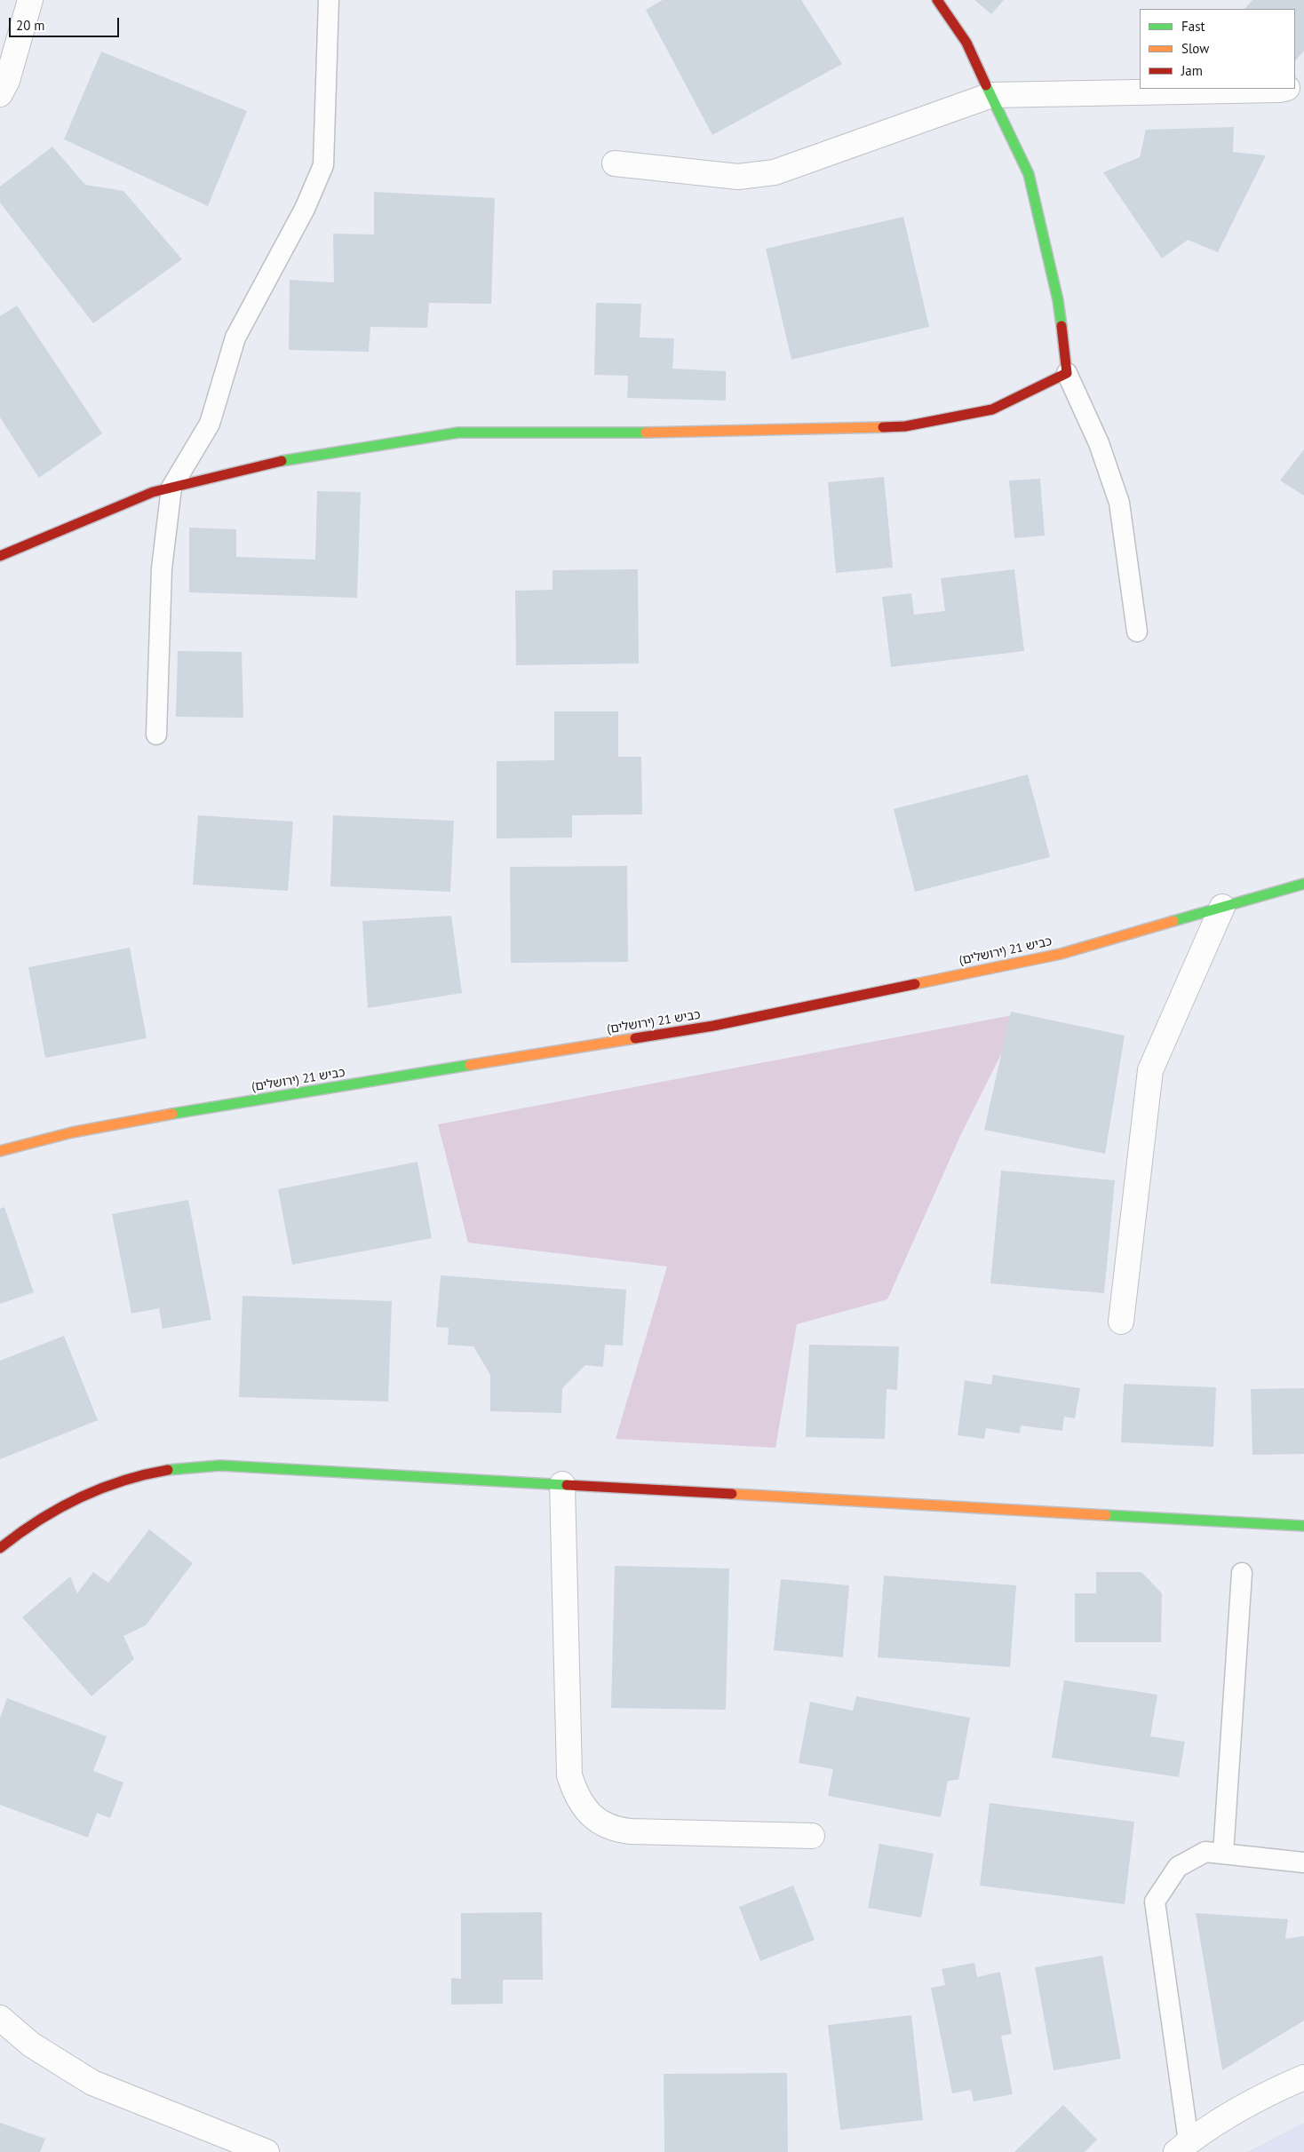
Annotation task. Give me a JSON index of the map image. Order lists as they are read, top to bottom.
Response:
{
  "streets": {
    "street": ["כביש 21 (ירושלים)"]
  },
  "legend": ["Fast", "Slow", "Jam"],
  "scale_bar": "20 m"
}
